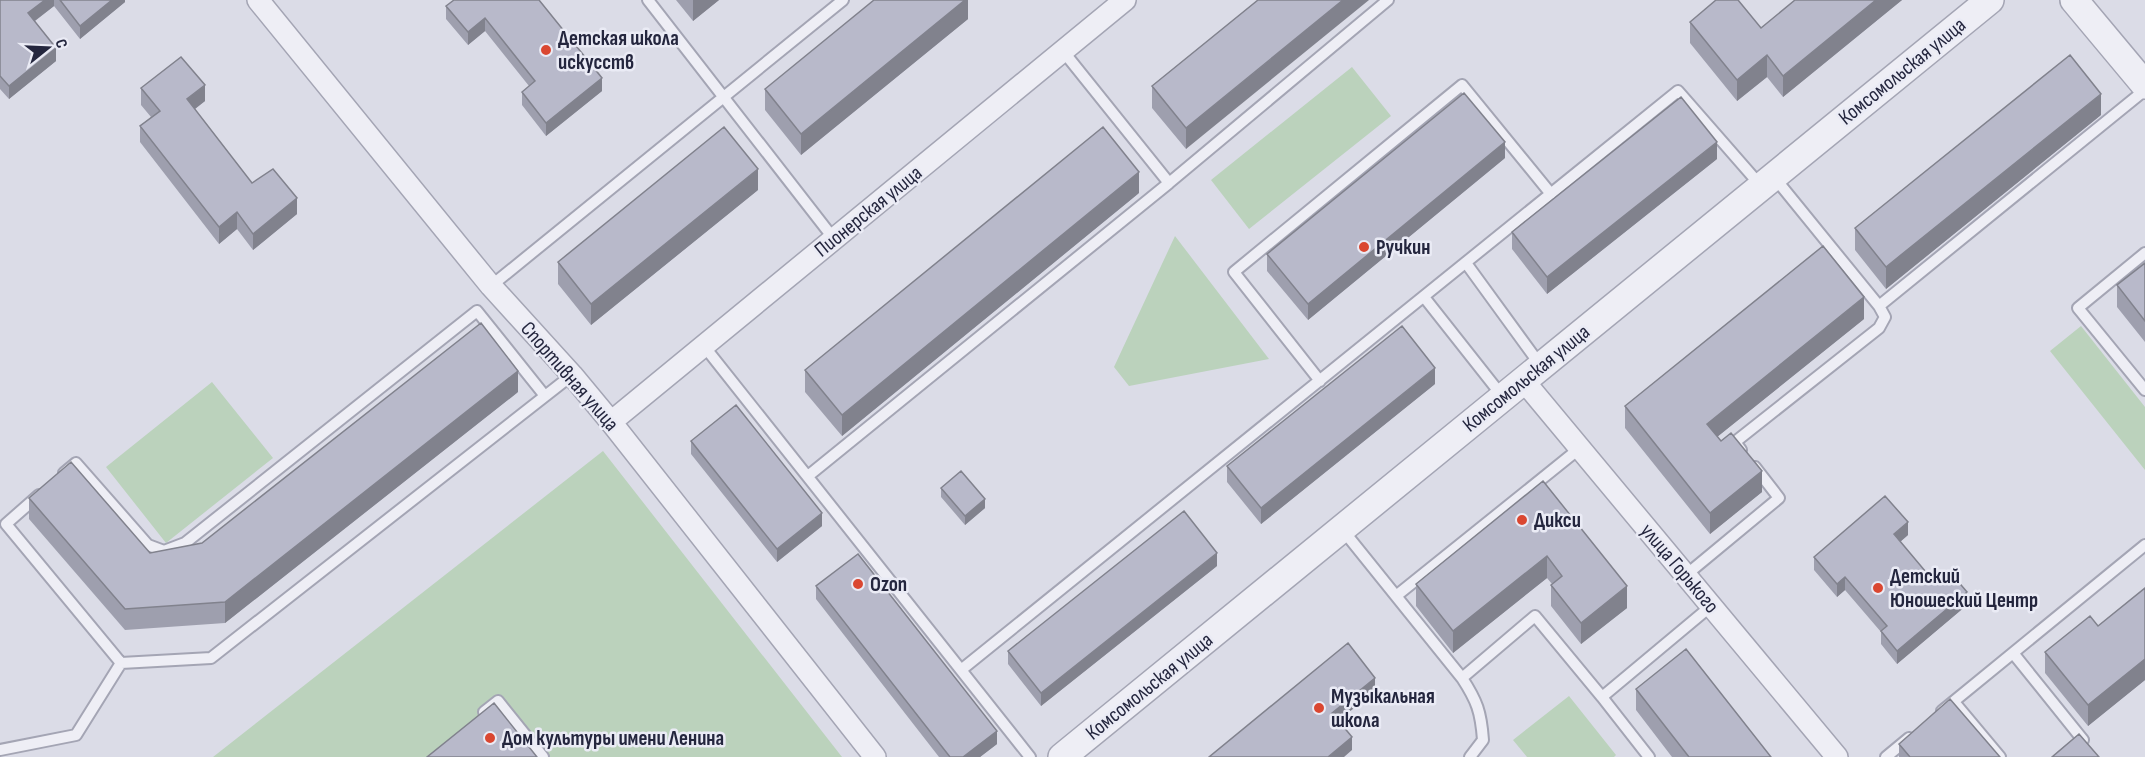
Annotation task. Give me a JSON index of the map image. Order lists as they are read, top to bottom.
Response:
{
  "streets": {
    "street": [
      "Комсомольская улица",
      "Пионерская улица",
      "Спортивная улица",
      "улица Горького"
    ]
  },
  "crossings": [
    ["Комсомольская улица", "улица Горького"],
    ["Пионерская улица", "Спортивная улица"]
  ],
  "places": [
    "Детская школа искусств",
    "Ручкин",
    "Дикси",
    "Ozon",
    "Детский Юношеский Центр",
    "Музыкальная школа",
    "Дом культуры имени Ленина"
  ],
  "north": "right"
}
